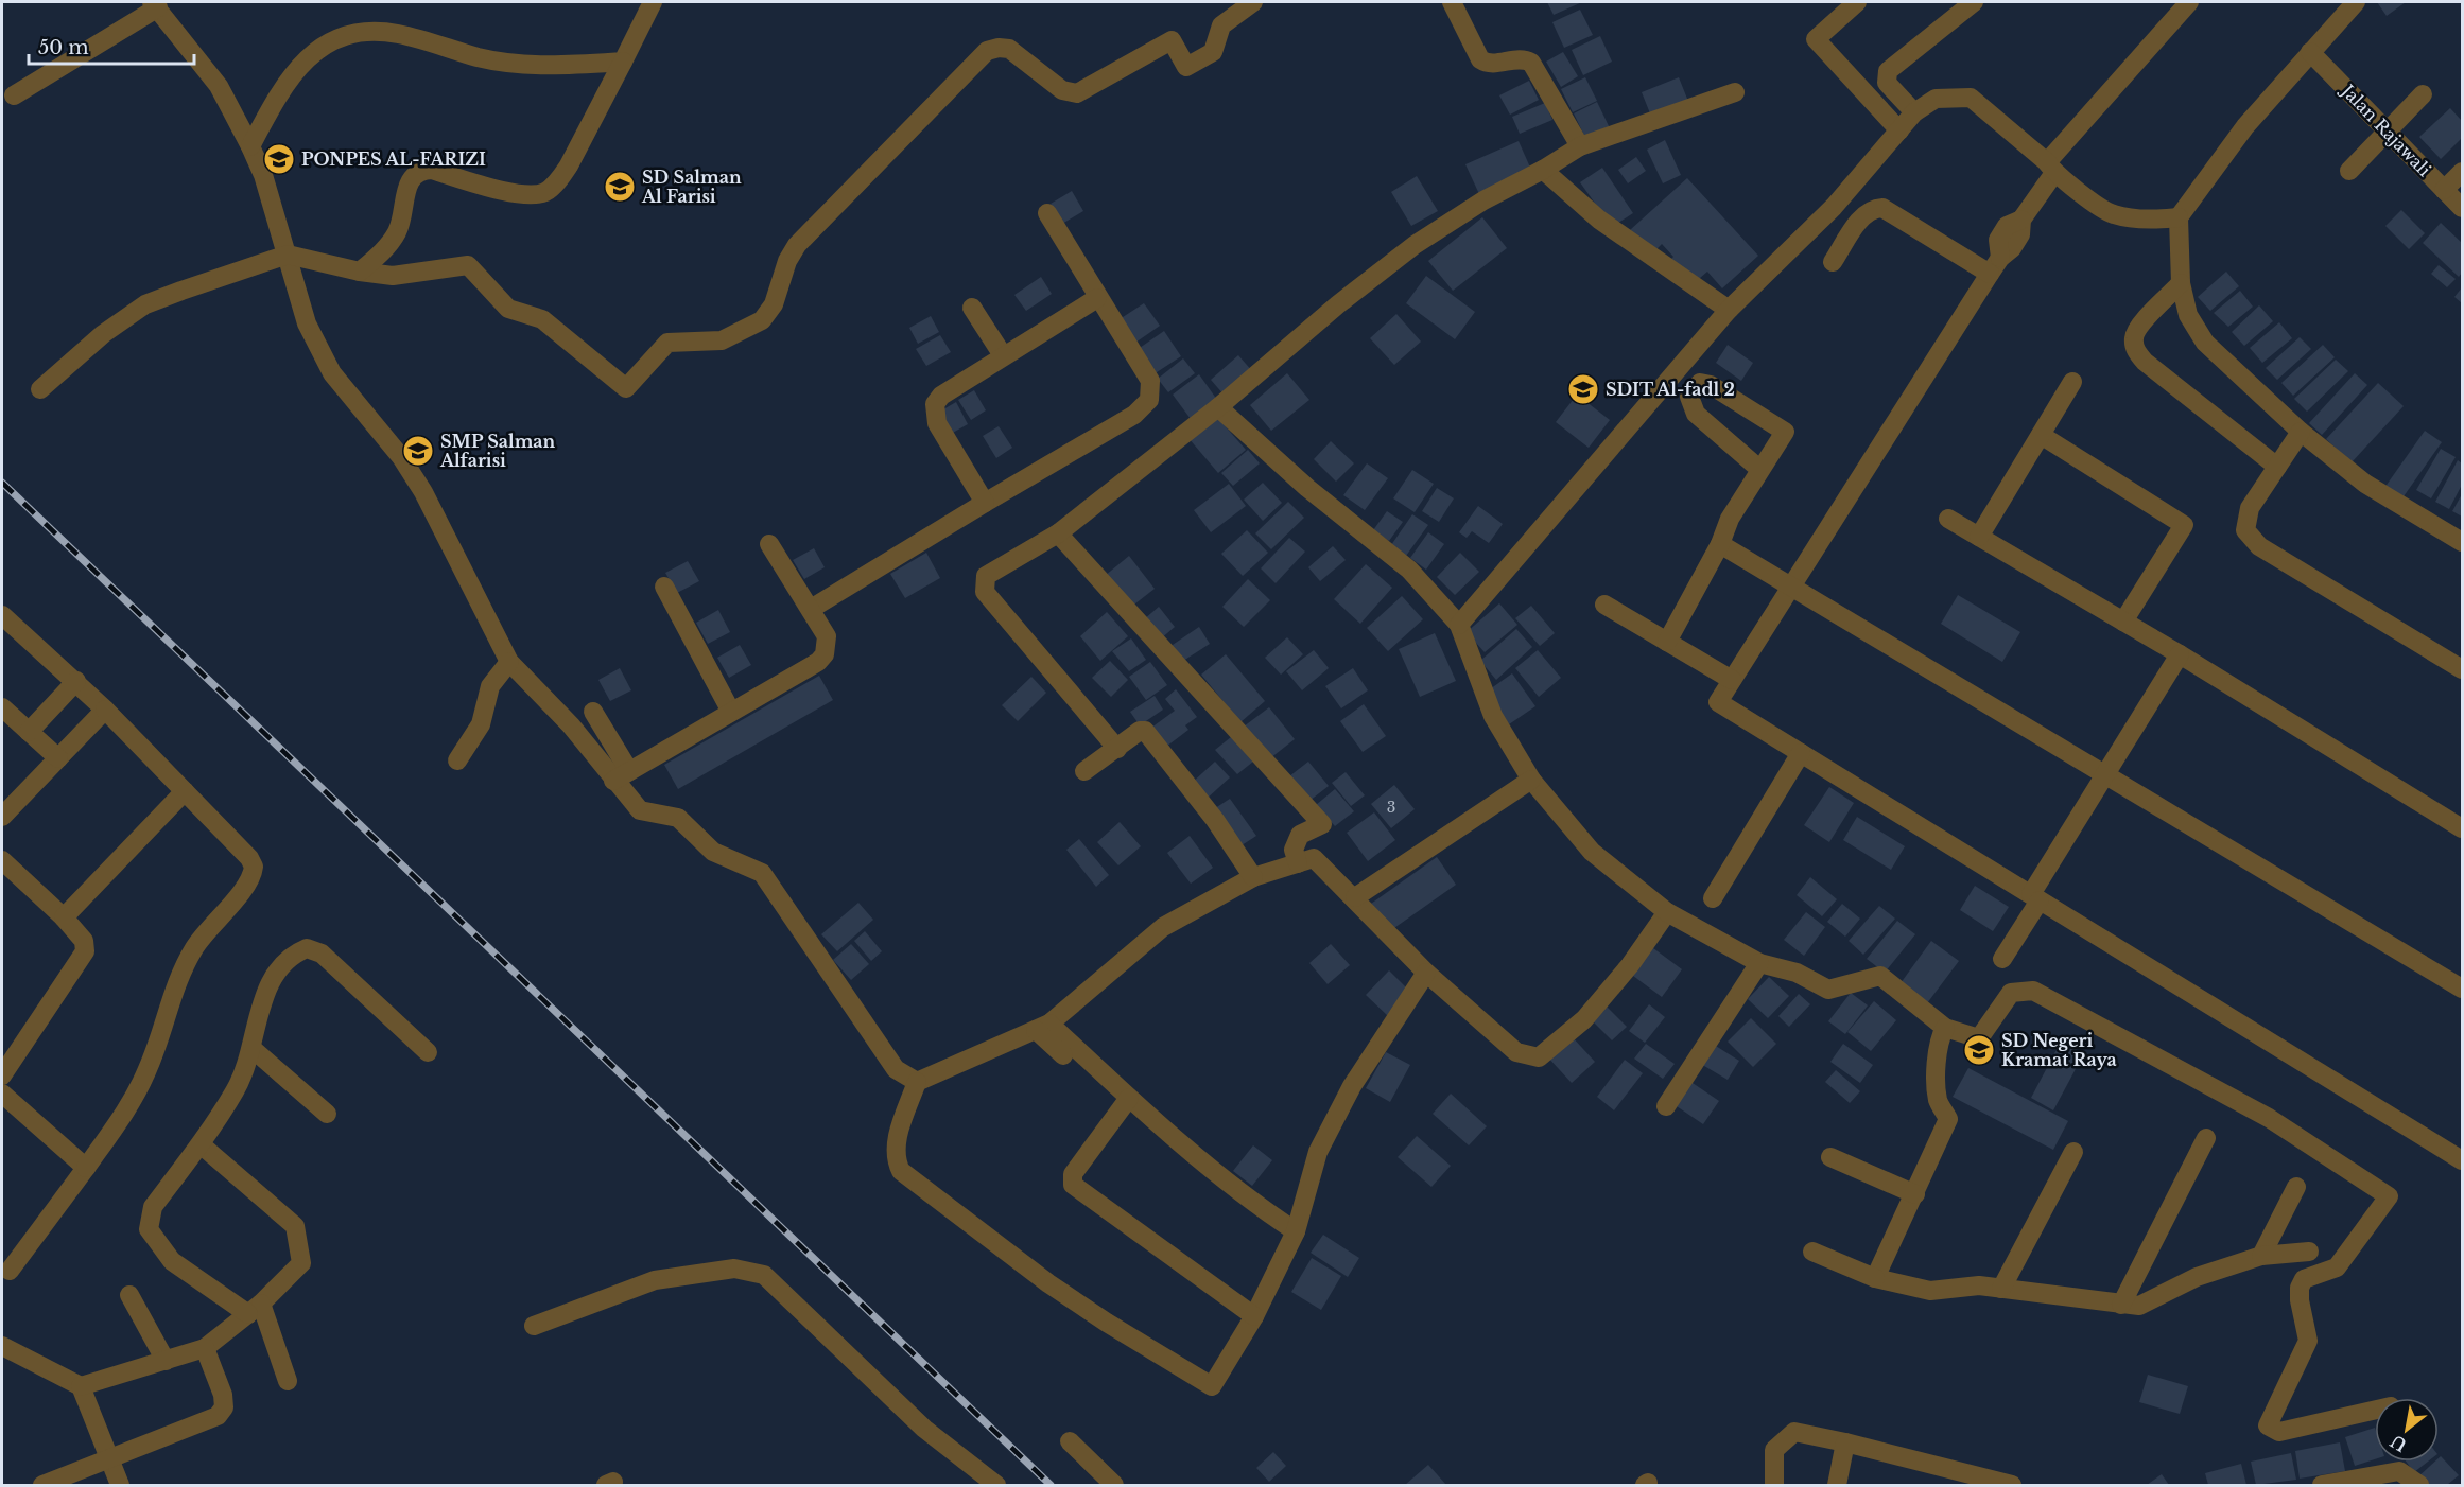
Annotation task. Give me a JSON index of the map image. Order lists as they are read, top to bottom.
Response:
{
  "streets": {
    "street": ["Jalan Rajawali"]
  },
  "places": {
    "school or university": [
      "PONPES AL-FARIZI",
      "SD Salman Al Farisi",
      "SDIT Al-fadl 2",
      "SMP Salman Alfarisi",
      "SD Negeri Kramat Raya"
    ]
  },
  "house_numbers": ["3"],
  "scale_bar": "50 m",
  "north": "bottom left"
}
